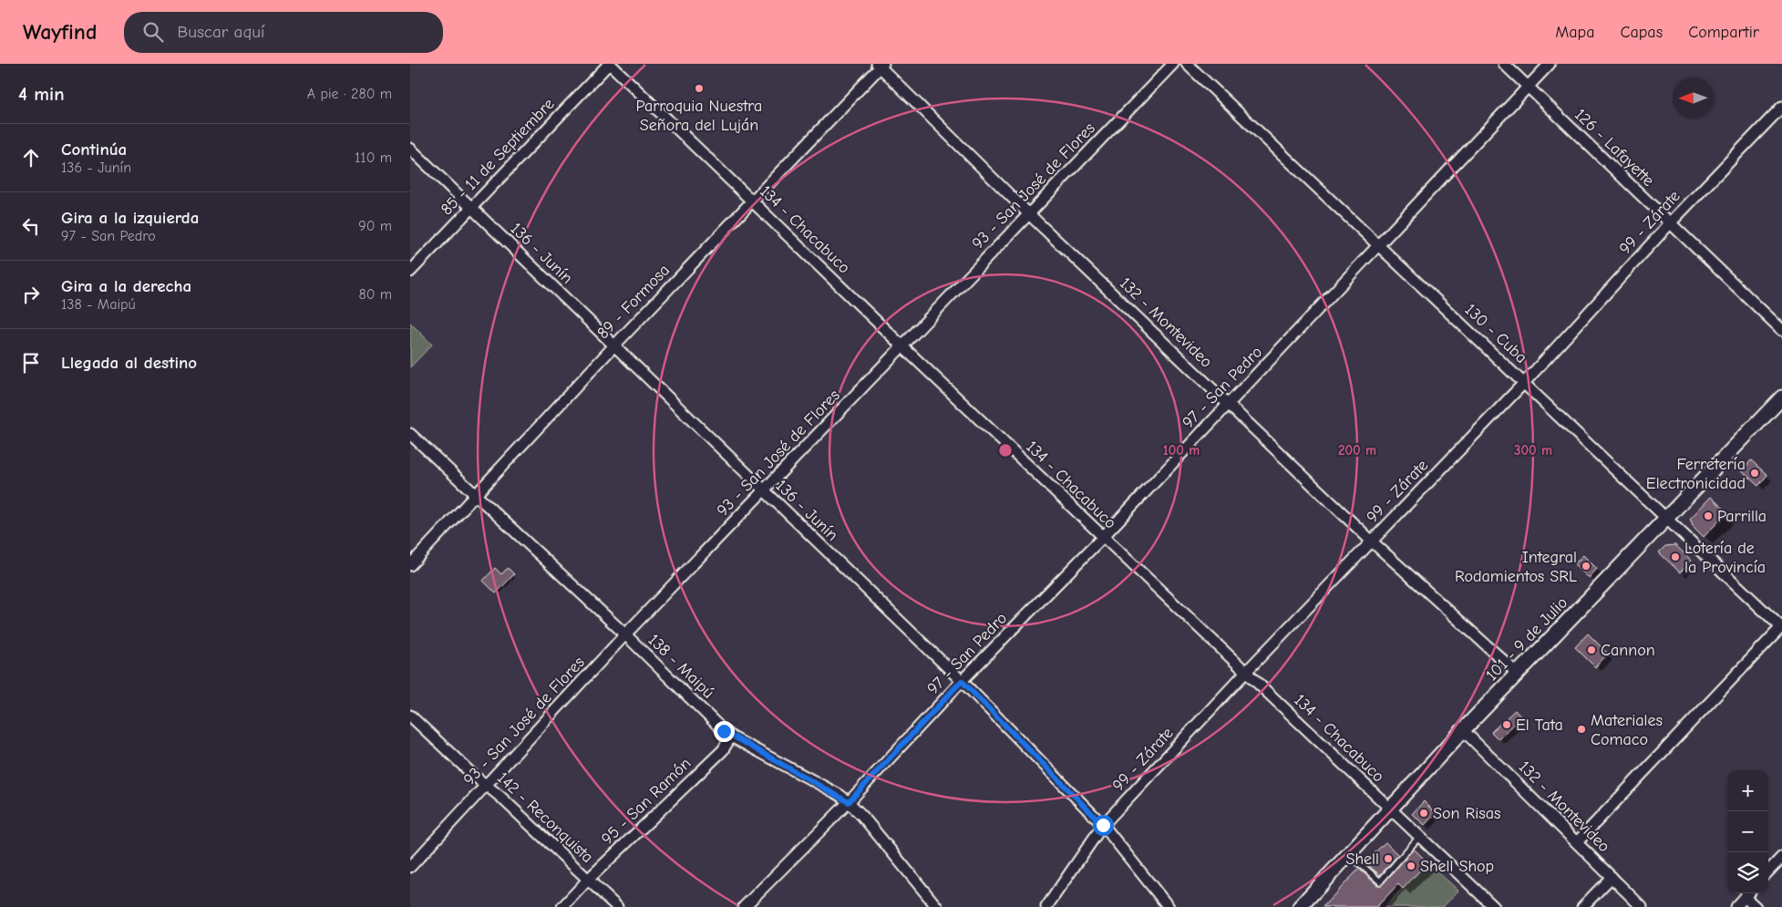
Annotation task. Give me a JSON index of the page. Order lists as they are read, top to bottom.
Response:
{
  "streets": {
    "street": [
      "126 - Lafayette",
      "85 - 11 de Septiembre",
      "93 - San José de Flores",
      "99 - Zárate",
      "134 - Chacabuco",
      "136 - Junín",
      "89 - Formosa",
      "132 - Montevideo",
      "130 - Cuba",
      "97 - San Pedro",
      "101 - 9 de Julio",
      "138 - Maipú",
      "95 - San Ramón",
      "142 - Reconquista"
    ]
  },
  "crossings": [
    ["126 - Lafayette", "99 - Zárate"],
    ["126 - Lafayette", "97 - San Pedro"],
    ["85 - 11 de Septiembre", "134 - Chacabuco"],
    ["85 - 11 de Septiembre", "136 - Junín"],
    ["93 - San José de Flores", "134 - Chacabuco"],
    ["93 - San José de Flores", "136 - Junín"],
    ["93 - San José de Flores", "132 - Montevideo"],
    ["93 - San José de Flores", "138 - Maipú"],
    ["93 - San José de Flores", "142 - Reconquista"],
    ["99 - Zárate", "134 - Chacabuco"],
    ["99 - Zárate", "136 - Junín"],
    ["99 - Zárate", "132 - Montevideo"],
    ["99 - Zárate", "130 - Cuba"],
    ["134 - Chacabuco", "89 - Formosa"],
    ["134 - Chacabuco", "97 - San Pedro"],
    ["134 - Chacabuco", "101 - 9 de Julio"],
    ["136 - Junín", "89 - Formosa"],
    ["136 - Junín", "97 - San Pedro"],
    ["89 - Formosa", "132 - Montevideo"],
    ["89 - Formosa", "138 - Maipú"],
    ["132 - Montevideo", "97 - San Pedro"],
    ["132 - Montevideo", "101 - 9 de Julio"],
    ["130 - Cuba", "97 - San Pedro"],
    ["130 - Cuba", "101 - 9 de Julio"],
    ["97 - San Pedro", "138 - Maipú"],
    ["138 - Maipú", "95 - San Ramón"],
    ["95 - San Ramón", "142 - Reconquista"]
  ],
  "places": [
    "Parroquia Nuestra Señora del Luján",
    "Ferretería Electronicidad",
    "Parrilla",
    "Lotería de la Provincía",
    "Integral Rodamientos SRL",
    "Cannon",
    "El Tata",
    "Materiales Comaco",
    "Son Risas",
    "Shell",
    "Shell Shop"
  ],
  "north": "left",
  "page": {
    "header": "Wayfind",
    "search": "Buscar aquí",
    "nav": ["Mapa", "Capas", "Compartir"],
    "heading": ["4 min", "A pie · 280 m"],
    "list": [
      ["Continúa", "136 - Junín", "110 m"],
      ["Gira a la izquierda", "97 - San Pedro", "90 m"],
      ["Gira a la derecha", "138 - Maipú", "80 m"],
      "Llegada al destino"
    ],
    "map_buttons": ["+", "−"]
  },
  "rings": ["100 m", "200 m", "300 m"]
}
